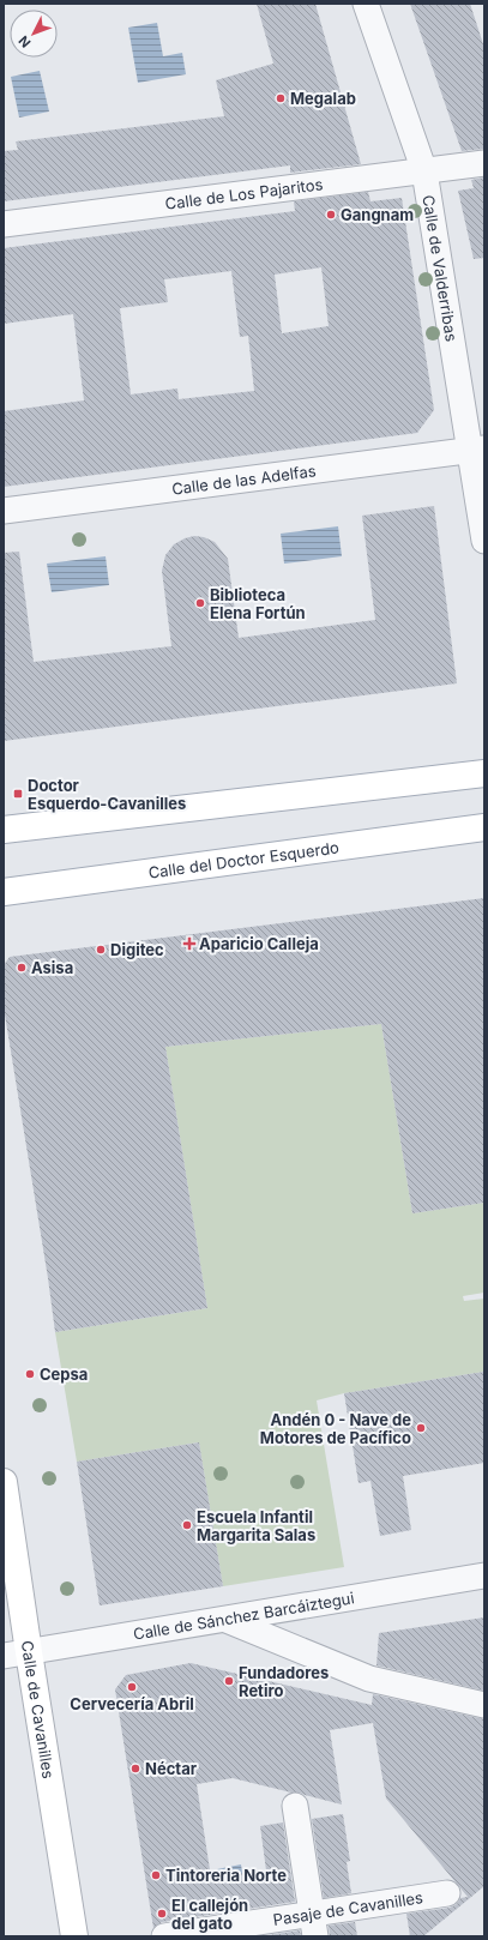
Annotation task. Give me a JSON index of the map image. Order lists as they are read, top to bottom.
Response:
{
  "streets": {
    "main road": ["Calle del Doctor Esquerdo", "Calle de Cavanilles"],
    "street": [
      "Calle de Los Pajaritos",
      "Calle de Valderribas",
      "Calle de las Adelfas",
      "Calle de Sánchez Barcáiztegui",
      "Pasaje de Cavanilles"
    ]
  },
  "crossings": [
    ["Calle de Los Pajaritos", "Calle de Valderribas"],
    ["Calle de Valderribas", "Calle de las Adelfas"],
    ["Calle de Sánchez Barcáiztegui", "Calle de Cavanilles"]
  ],
  "places": {
    "other": [
      "Megalab",
      "Gangnam",
      "Biblioteca Elena Fortún",
      "Digitec",
      "Asisa",
      "Cepsa",
      "Andén 0 - Nave de Motores de Pacífico",
      "Escuela Infantil Margarita Salas",
      "Fundadores Retiro",
      "Cervecería Abril",
      "Néctar",
      "Tintoreria Norte",
      "El callejón del gato"
    ],
    "transit": ["Doctor Esquerdo-Cavanilles"],
    "health": ["Aparicio Calleja"]
  },
  "north": "bottom left"
}
